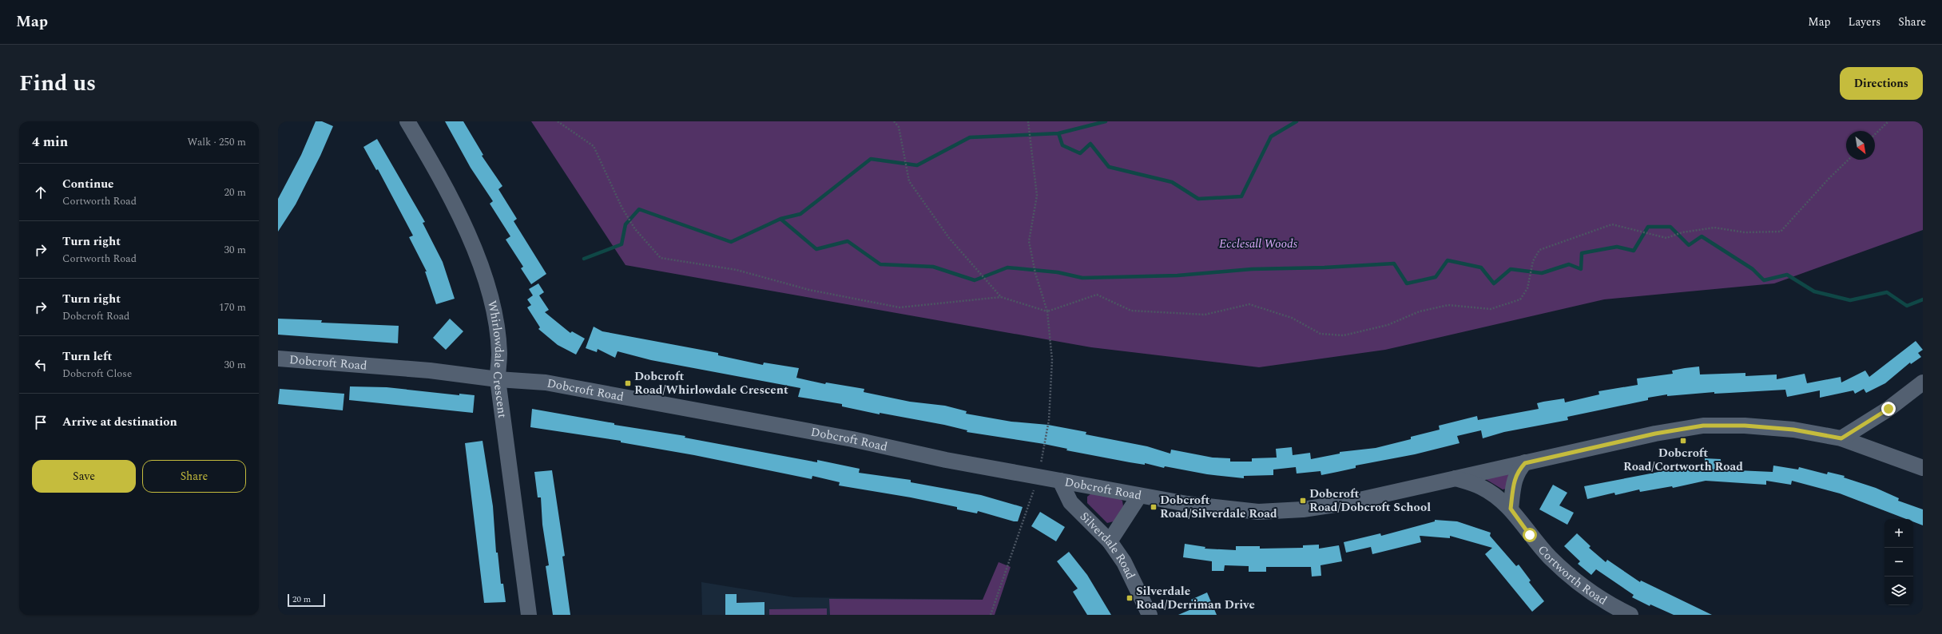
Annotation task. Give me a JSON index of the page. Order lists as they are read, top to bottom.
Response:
{
  "streets": {
    "street": [
      "Whirlowdale Crescent",
      "Dobcroft Road",
      "Silverdale Road",
      "Cortworth Road"
    ]
  },
  "crossings": [
    ["Whirlowdale Crescent", "Dobcroft Road"],
    ["Dobcroft Road", "Silverdale Road"],
    ["Dobcroft Road", "Cortworth Road"]
  ],
  "parks": ["Ecclesall Woods"],
  "places": {
    "transit": [
      "Dobcroft Road/Whirlowdale Crescent",
      "Dobcroft Road/Cortworth Road",
      "Dobcroft Road/Dobcroft School",
      "Dobcroft Road/Silverdale Road",
      "Silverdale Road/Derriman Drive"
    ]
  },
  "scale_bar": "20 m",
  "north": "bottom right",
  "page": {
    "header": "Map",
    "nav": ["Map", "Layers", "Share"],
    "title": "Find us",
    "buttons": [
      "Directions",
      ["Save", "Share"]
    ],
    "heading": ["4 min", "Walk · 250 m"],
    "list": [
      ["Continue", "Cortworth Road", "20 m"],
      ["Turn right", "Cortworth Road", "30 m"],
      ["Turn right", "Dobcroft Road", "170 m"],
      ["Turn left", "Dobcroft Close", "30 m"],
      "Arrive at destination"
    ],
    "map_buttons": ["+", "−"],
    "scale": "20 m"
  }
}
